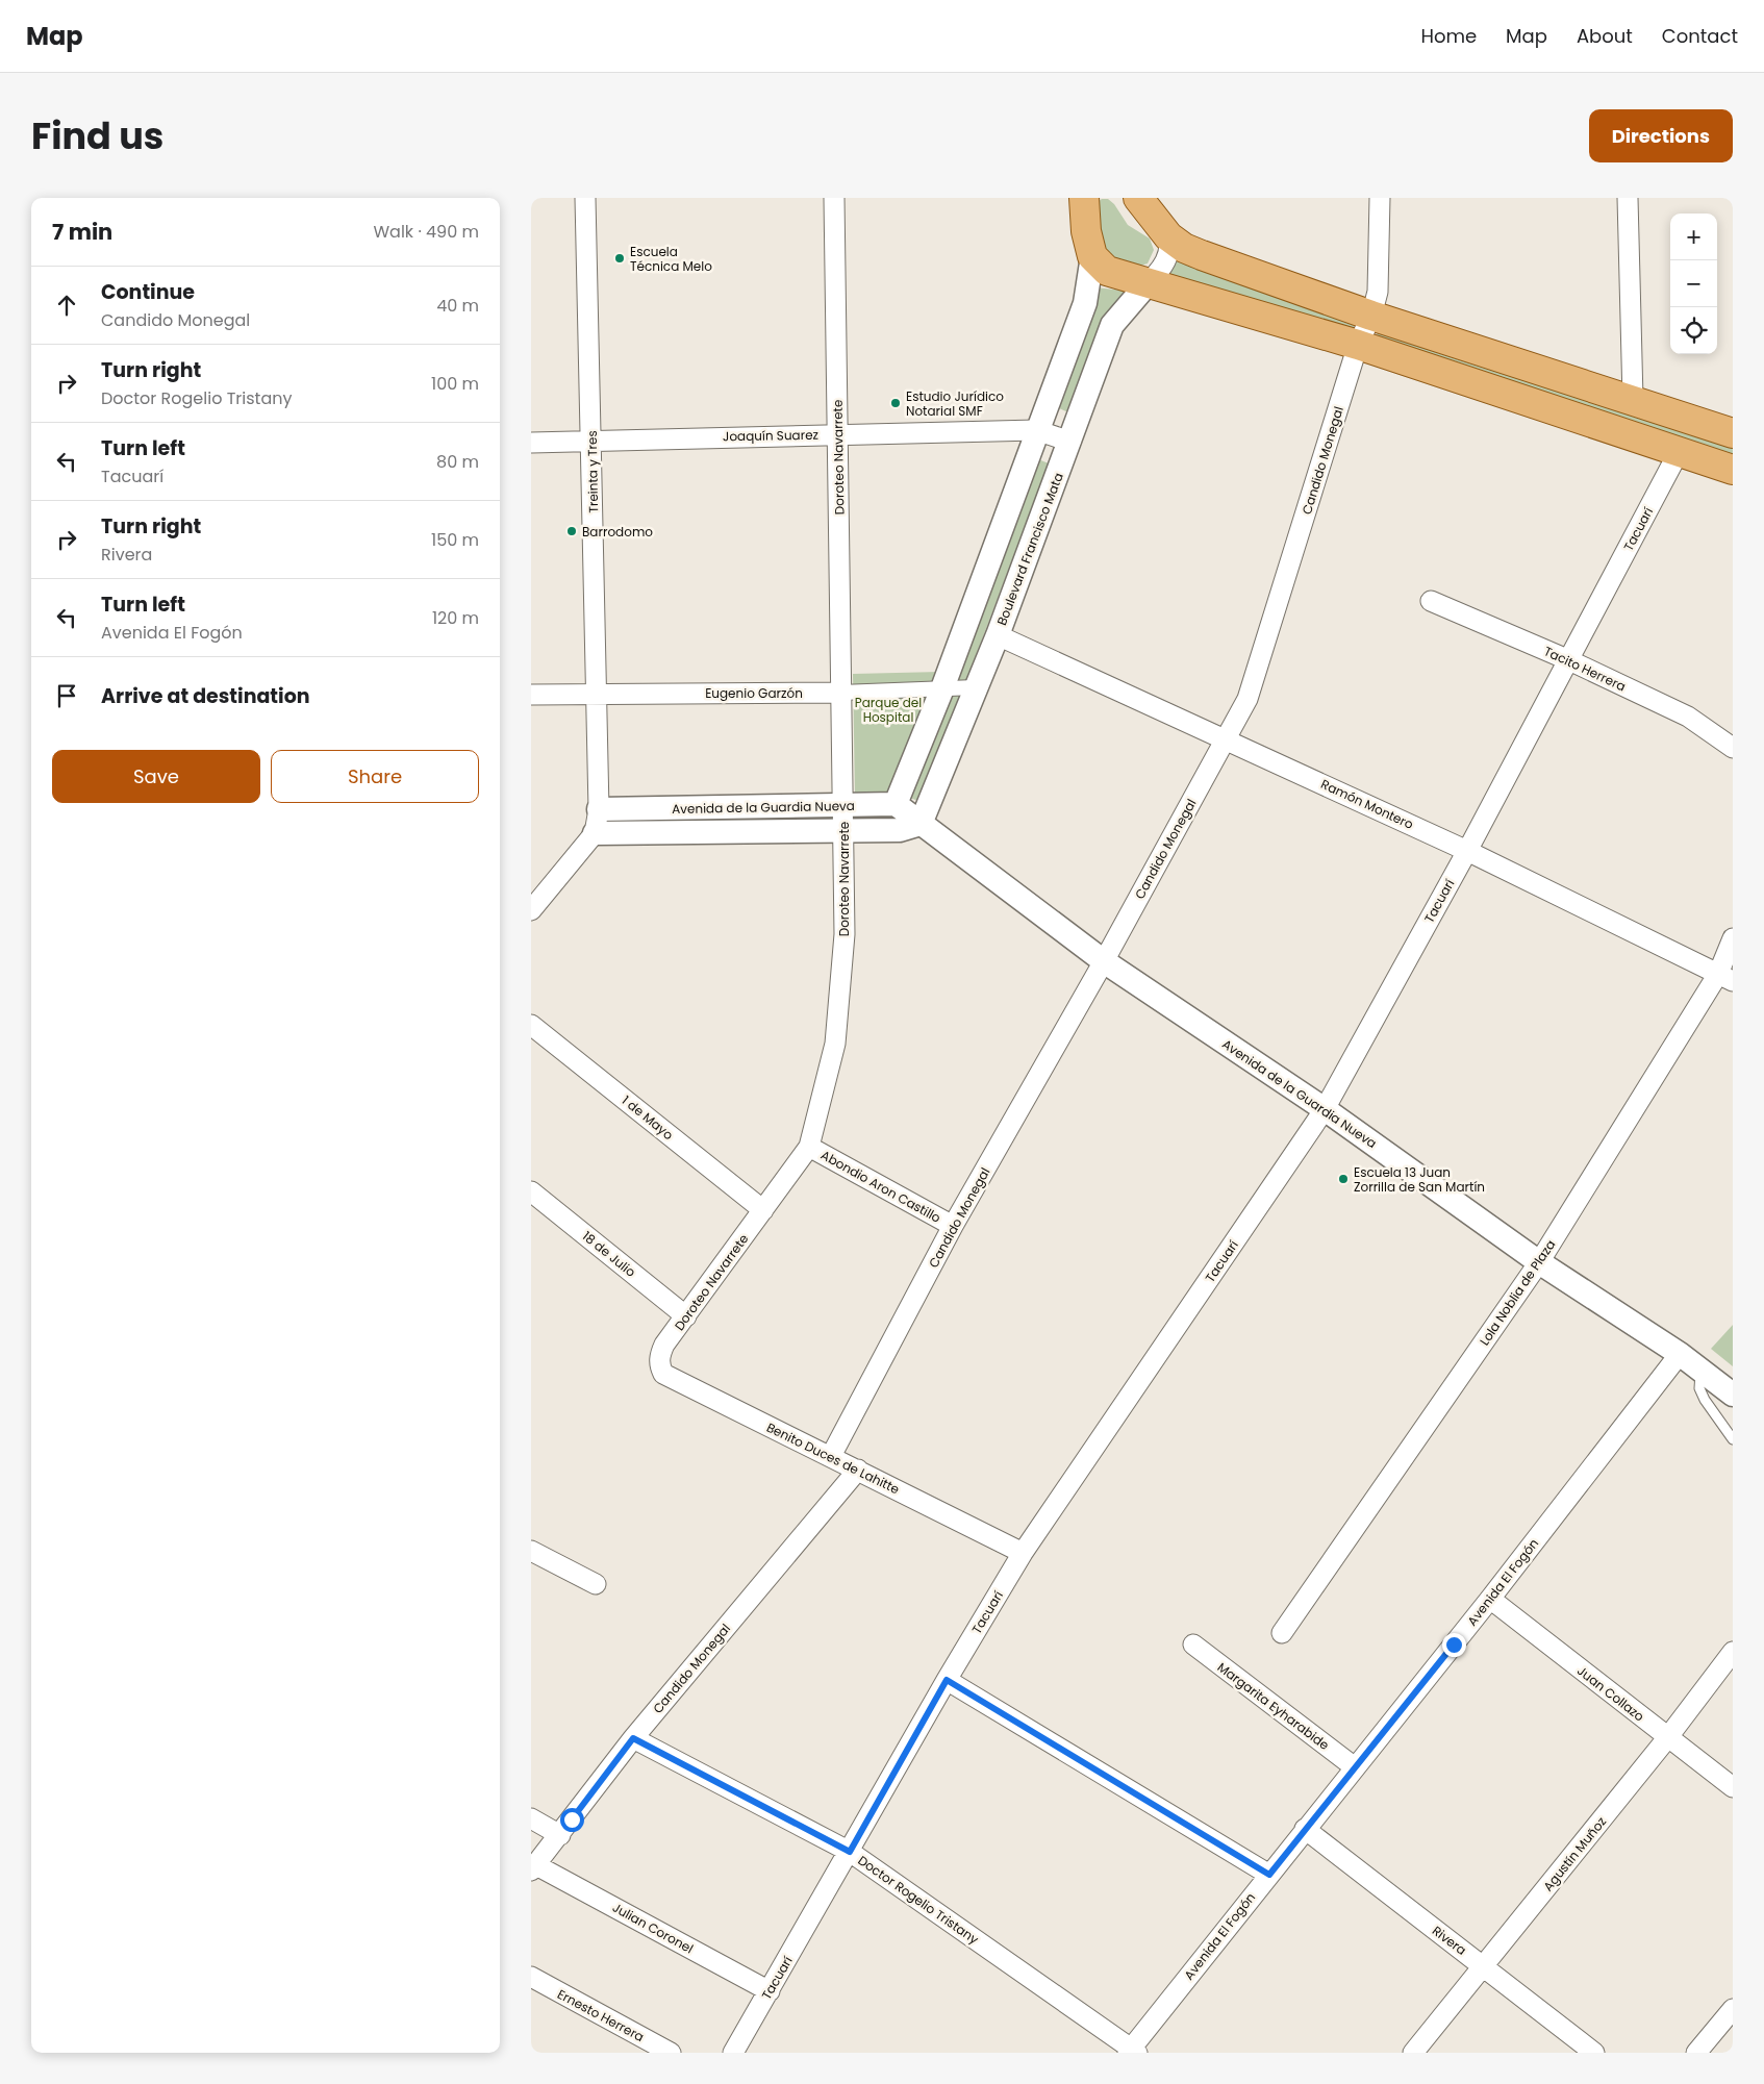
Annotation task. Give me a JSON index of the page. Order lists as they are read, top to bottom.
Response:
{
  "streets": {
    "street": [
      "Joaquín Suarez",
      "Doroteo Navarrete",
      "Candido Monegal",
      "Treinta y Tres",
      "Tacuarí",
      "Boulevard Francisco Mata",
      "Tacito Herrera",
      "Eugenio Garzón",
      "Ramón Montero",
      "Avenida de la Guardia Nueva",
      "1 de Mayo",
      "Abondio Aron Castillo",
      "18 de Julio",
      "Lola Noblia de Plaza",
      "Benito Duces de Lahitte",
      "Avenida El Fogón",
      "Juan Collazo",
      "Margarita Eyharabide",
      "Agustín Muñoz",
      "Doctor Rogelio Tristany",
      "Julian Coronel",
      "Rivera",
      "Ernesto Herrera"
    ]
  },
  "crossings": [
    ["Joaquín Suarez", "Doroteo Navarrete"],
    ["Joaquín Suarez", "Treinta y Tres"],
    ["Joaquín Suarez", "Boulevard Francisco Mata"],
    ["Doroteo Navarrete", "Eugenio Garzón"],
    ["Doroteo Navarrete", "Avenida de la Guardia Nueva"],
    ["Doroteo Navarrete", "1 de Mayo"],
    ["Doroteo Navarrete", "Abondio Aron Castillo"],
    ["Doroteo Navarrete", "18 de Julio"],
    ["Doroteo Navarrete", "Benito Duces de Lahitte"],
    ["Candido Monegal", "Ramón Montero"],
    ["Candido Monegal", "Avenida de la Guardia Nueva"],
    ["Candido Monegal", "Abondio Aron Castillo"],
    ["Candido Monegal", "Benito Duces de Lahitte"],
    ["Candido Monegal", "Doctor Rogelio Tristany"],
    ["Candido Monegal", "Julian Coronel"],
    ["Treinta y Tres", "Eugenio Garzón"],
    ["Treinta y Tres", "Avenida de la Guardia Nueva"],
    ["Tacuarí", "Tacito Herrera"],
    ["Tacuarí", "Ramón Montero"],
    ["Tacuarí", "Avenida de la Guardia Nueva"],
    ["Tacuarí", "Benito Duces de Lahitte"],
    ["Tacuarí", "Doctor Rogelio Tristany"],
    ["Tacuarí", "Julian Coronel"],
    ["Boulevard Francisco Mata", "Eugenio Garzón"],
    ["Boulevard Francisco Mata", "Ramón Montero"],
    ["Boulevard Francisco Mata", "Avenida de la Guardia Nueva"],
    ["Ramón Montero", "Lola Noblia de Plaza"],
    ["Avenida de la Guardia Nueva", "Lola Noblia de Plaza"],
    ["Avenida de la Guardia Nueva", "Avenida El Fogón"],
    ["Avenida El Fogón", "Juan Collazo"],
    ["Avenida El Fogón", "Margarita Eyharabide"],
    ["Avenida El Fogón", "Doctor Rogelio Tristany"],
    ["Avenida El Fogón", "Rivera"],
    ["Juan Collazo", "Agustín Muñoz"],
    ["Agustín Muñoz", "Rivera"]
  ],
  "parks": ["Parque del Hospital"],
  "places": [
    "Escuela Técnica Melo",
    "Estudio Jurídico Notarial SMF",
    "Barrodomo",
    "Escuela 13 Juan Zorrilla de San Martín"
  ],
  "page": {
    "header": "Map",
    "nav": [
      "Home",
      "Map",
      "About",
      "Contact"
    ],
    "title": "Find us",
    "buttons": [
      "Directions",
      ["Save", "Share"]
    ],
    "heading": ["7 min", "Walk · 490 m"],
    "map_buttons": ["+", "−"],
    "list": [
      ["Continue", "Candido Monegal", "40 m"],
      ["Turn right", "Doctor Rogelio Tristany", "100 m"],
      ["Turn left", "Tacuarí", "80 m"],
      ["Turn right", "Rivera", "150 m"],
      ["Turn left", "Avenida El Fogón", "120 m"],
      "Arrive at destination"
    ]
  }
}
